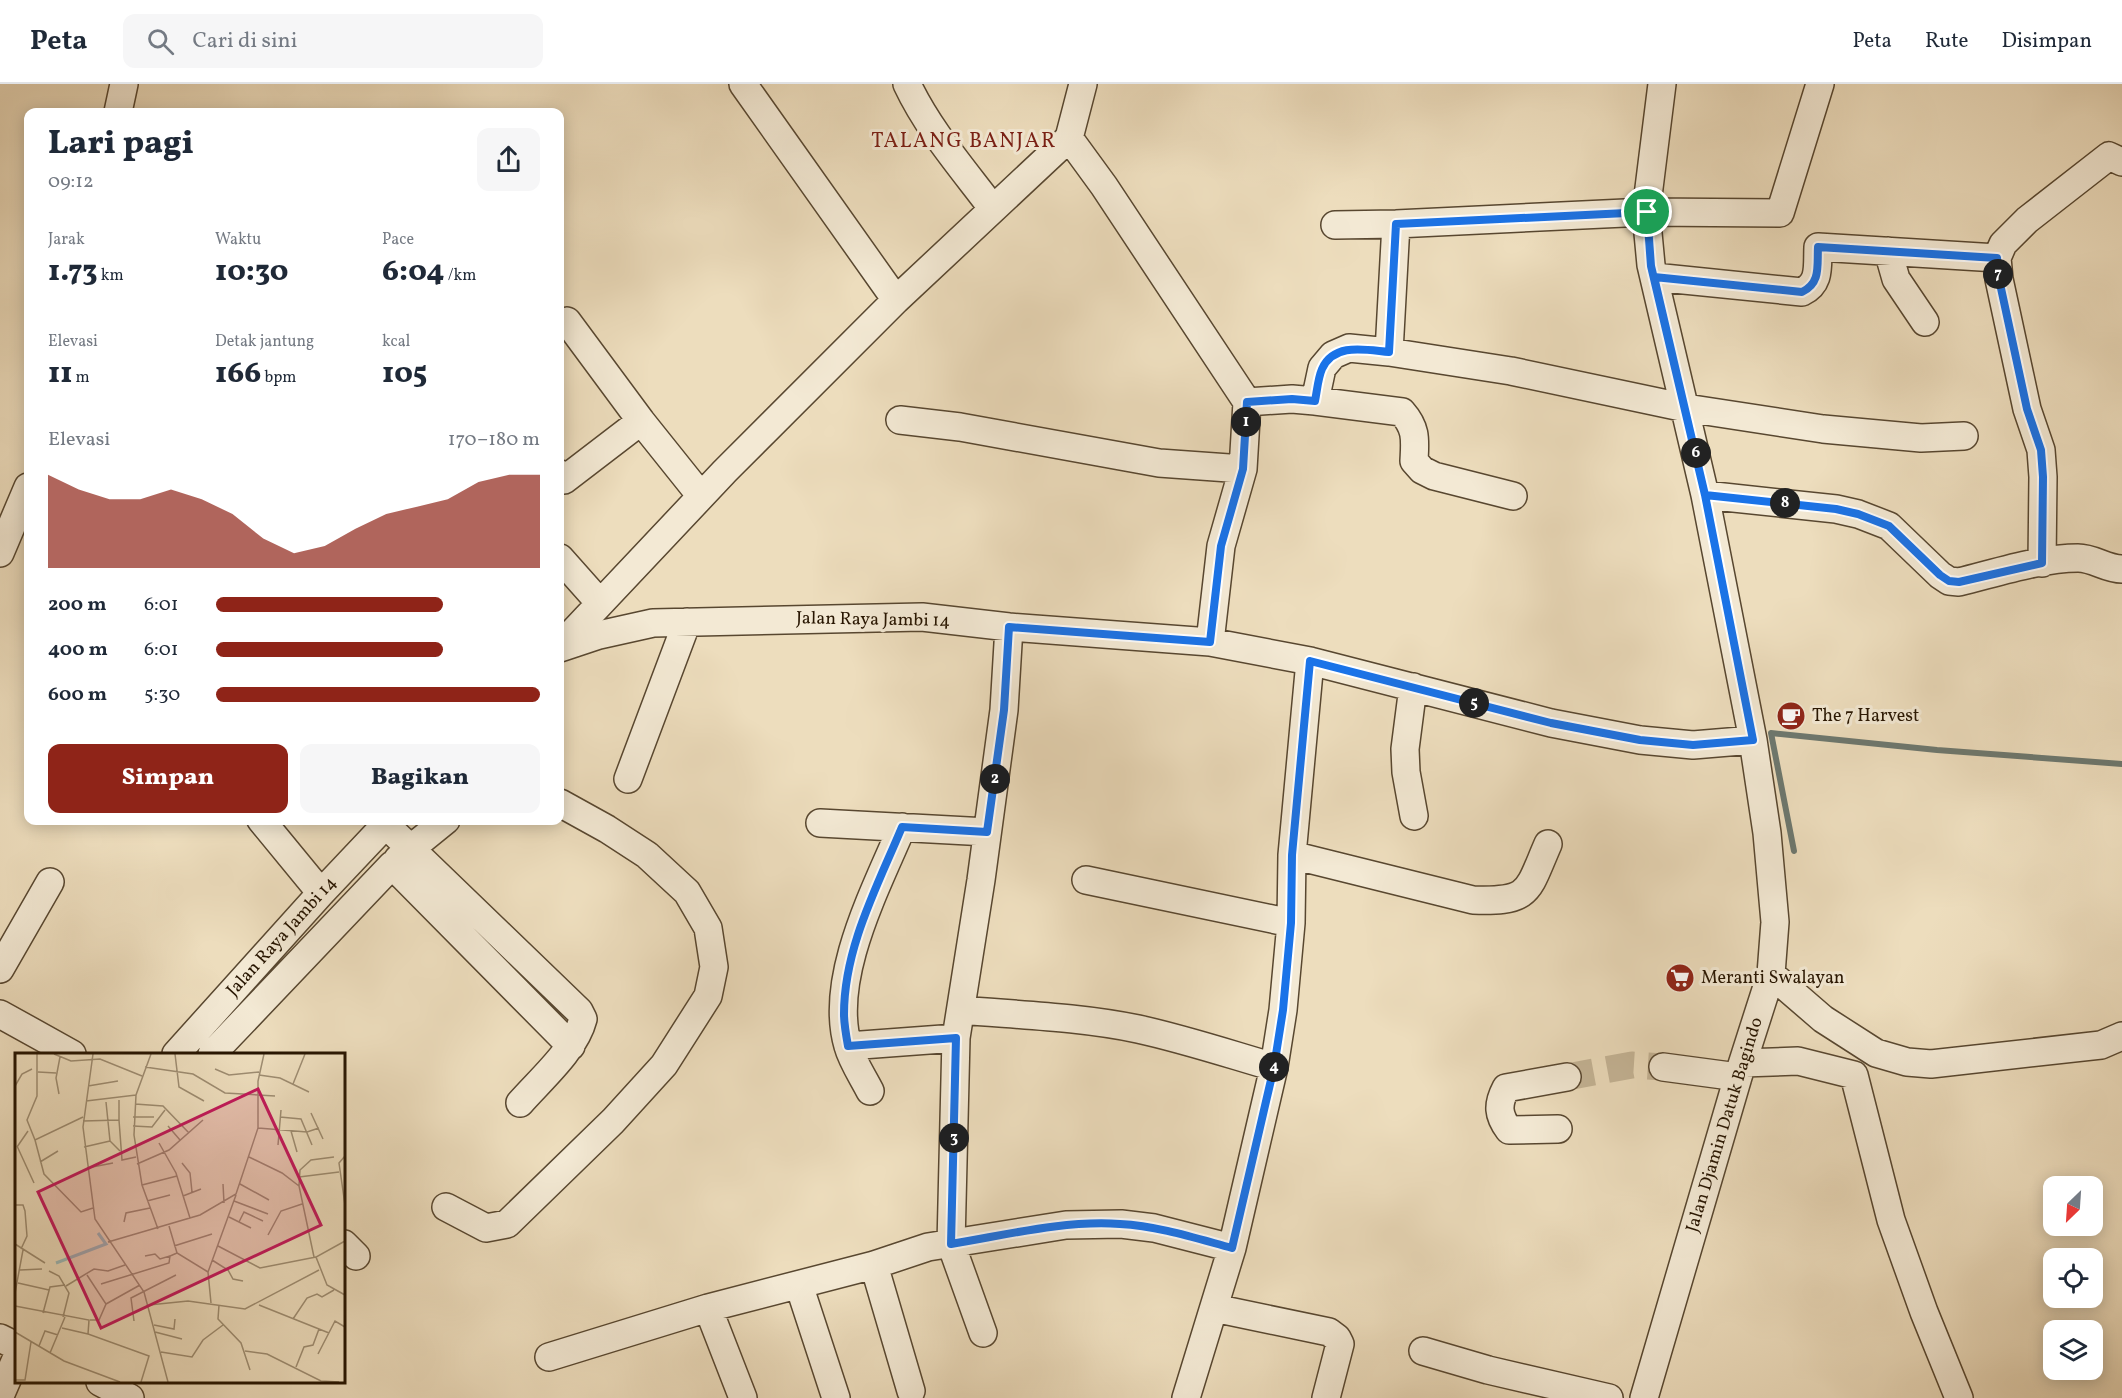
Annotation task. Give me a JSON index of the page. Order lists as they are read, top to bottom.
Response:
{
  "streets": {
    "street": ["Jalan Raya Jambi 14", "Jalan Djamin Datuk Bagindo"]
  },
  "crossings": [
    ["Jalan Raya Jambi 14", "Jalan Djamin Datuk Bagindo"]
  ],
  "districts": ["TALANG BANJAR"],
  "places": {
    "cafe": ["The 7 Harvest"],
    "supermarket": ["Meranti Swalayan"]
  },
  "north": "bottom left",
  "page": {
    "header": "Peta",
    "search": "Cari di sini",
    "nav": ["Peta", "Rute", "Disimpan"],
    "heading": ["Lari pagi", "09:12"],
    "stats": [
      ["Jarak", "1.73 km"],
      ["Waktu", "10:30"],
      ["Pace", "6:04 /km"],
      ["Elevasi", "11 m"],
      ["Detak jantung", "166 bpm"],
      ["kcal", "105"]
    ],
    "pins": [
      "7",
      "1",
      "6",
      "8",
      "5",
      "2",
      "4",
      "3"
    ],
    "chart": ["Elevasi", "170–180 m"],
    "list": [
      {
        "name": "200 m",
        "note": "6:01"
      },
      {
        "name": "400 m",
        "note": "6:01"
      },
      {
        "name": "600 m",
        "note": "5:30"
      }
    ],
    "buttons": ["Simpan", "Bagikan"]
  }
}
